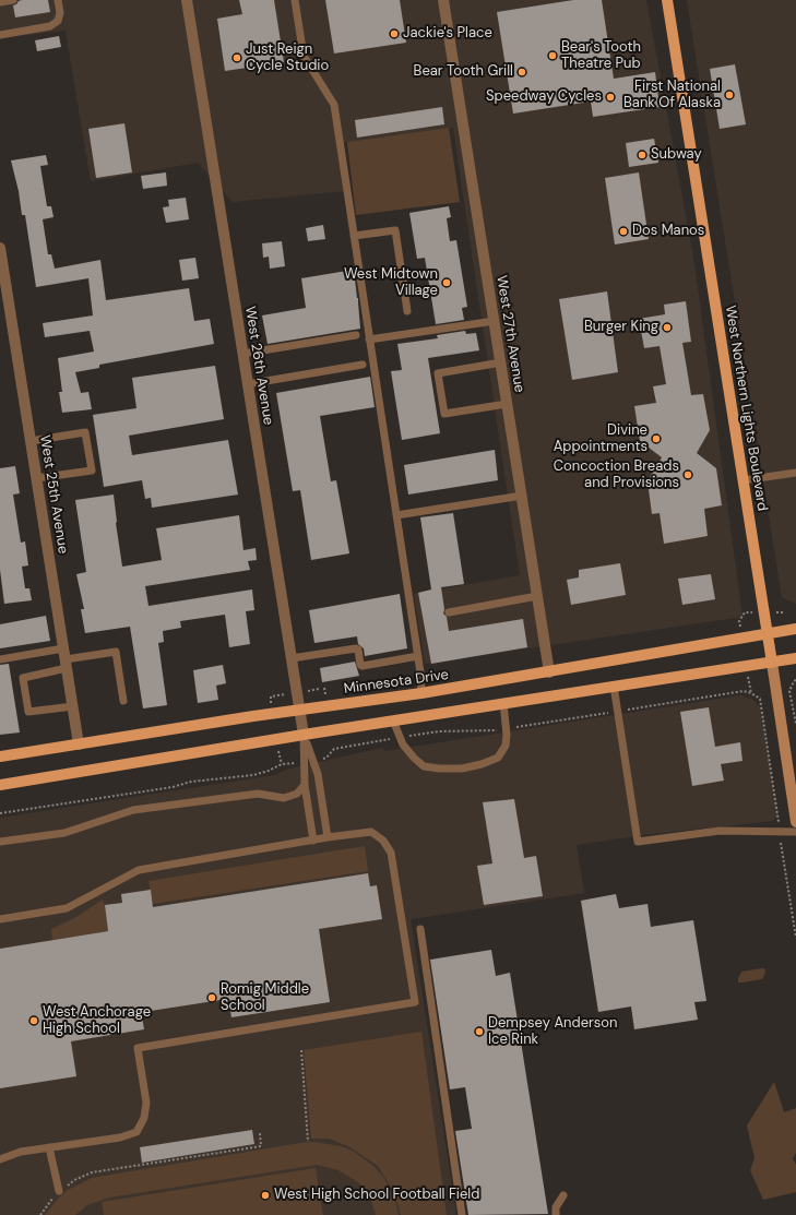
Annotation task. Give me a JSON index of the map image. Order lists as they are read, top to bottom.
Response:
{
  "streets": {
    "main road": ["West Northern Lights Boulevard", "Minnesota Drive"],
    "street": ["West 27th Avenue", "West 26th Avenue", "West 25th Avenue"]
  },
  "crossings": [
    ["West 27th Avenue", "Minnesota Drive"],
    ["West 26th Avenue", "Minnesota Drive"],
    ["West Northern Lights Boulevard", "Minnesota Drive"],
    ["West 25th Avenue", "Minnesota Drive"]
  ],
  "places": [
    "Jackie's Place",
    "Bear's Tooth Theatre Pub",
    "Just Reign Cycle Studio",
    "Bear Tooth Grill",
    "First National Bank Of Alaska",
    "Speedway Cycles",
    "Subway",
    "Dos Manos",
    "West Midtown Village",
    "Burger King",
    "Divine Appointments",
    "Concoction Breads and Provisions",
    "Romig Middle School",
    "West Anchorage High School",
    "Dempsey Anderson Ice Rink",
    "West High School Football Field"
  ]
}
